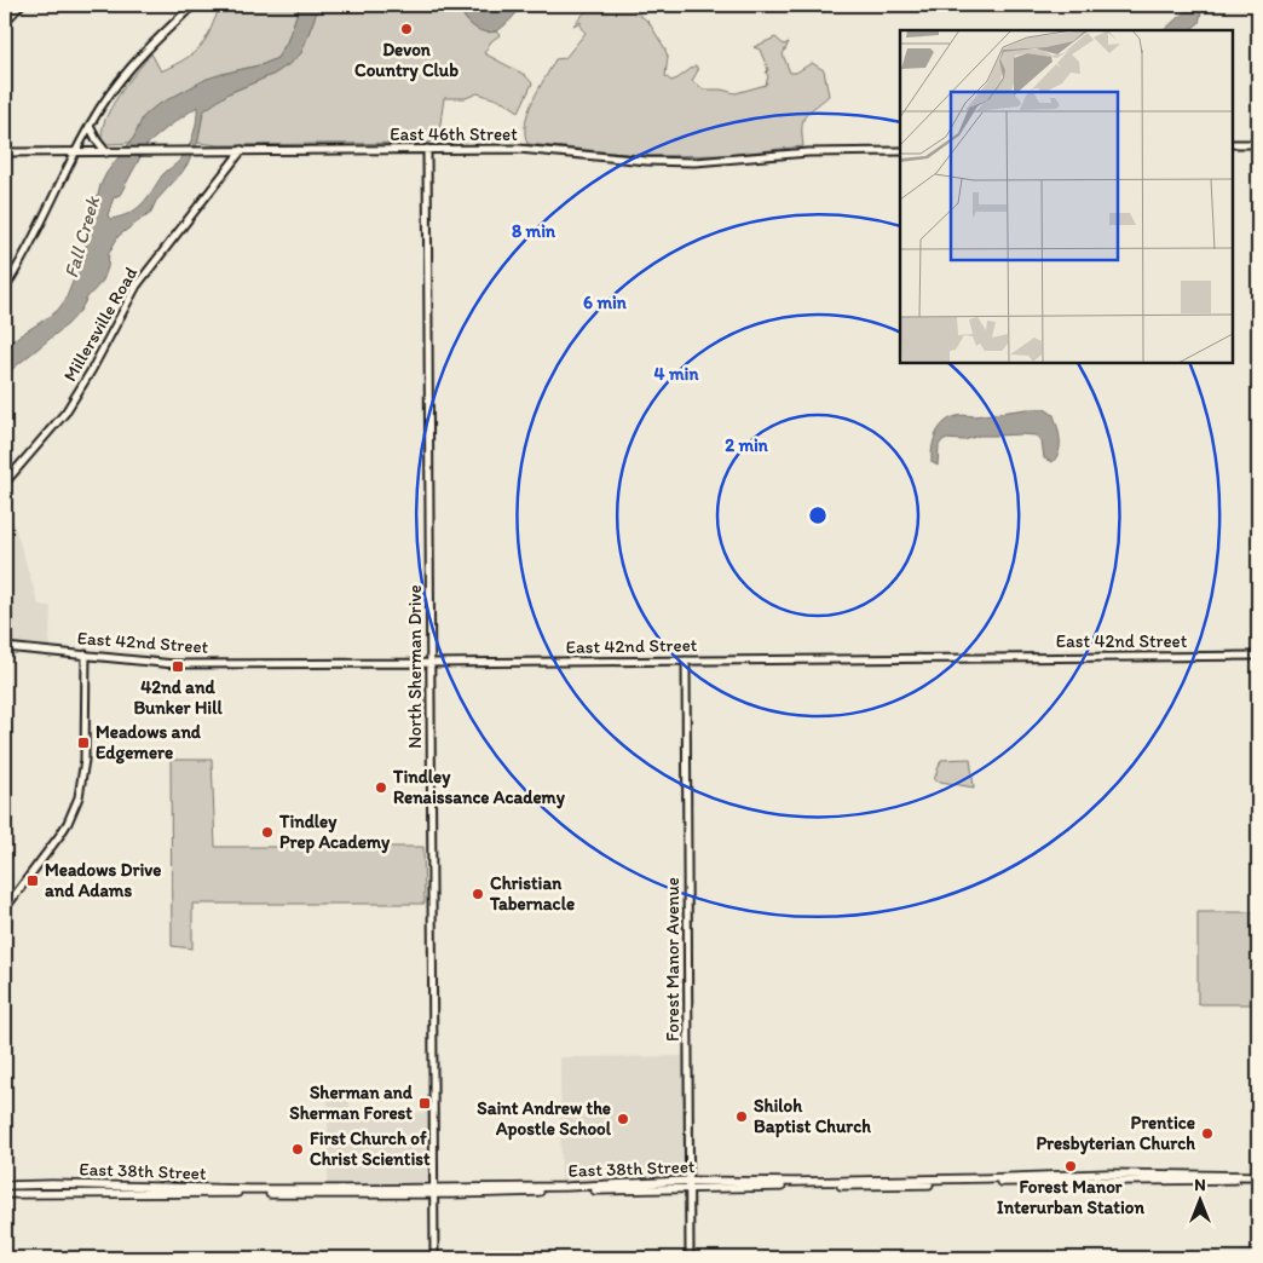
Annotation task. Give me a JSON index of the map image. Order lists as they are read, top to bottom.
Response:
{
  "streets": {
    "main road": ["East 38th Street"],
    "street": [
      "East 46th Street",
      "Millersville Road",
      "East 42nd Street",
      "North Sherman Drive",
      "Forest Manor Avenue"
    ]
  },
  "crossings": [
    ["East 46th Street", "Millersville Road"],
    ["East 46th Street", "North Sherman Drive"],
    ["East 42nd Street", "North Sherman Drive"],
    ["East 42nd Street", "Forest Manor Avenue"],
    ["North Sherman Drive", "East 38th Street"],
    ["Forest Manor Avenue", "East 38th Street"]
  ],
  "water": ["Fall Creek"],
  "places": {
    "other": [
      "Devon Country Club",
      "Tindley Renaissance Academy",
      "Tindley Prep Academy",
      "Christian Tabernacle",
      "Shiloh Baptist Church",
      "Saint Andrew the Apostle School",
      "Prentice Presbyterian Church",
      "First Church of Christ Scientist",
      "Forest Manor Interurban Station"
    ],
    "transit": [
      "42nd and Bunker Hill",
      "Meadows and Edgemere",
      "Meadows Drive and Adams",
      "Sherman and Sherman Forest"
    ]
  },
  "north": "top",
  "rings": [
    "8 min",
    "6 min",
    "4 min",
    "2 min"
  ]
}
